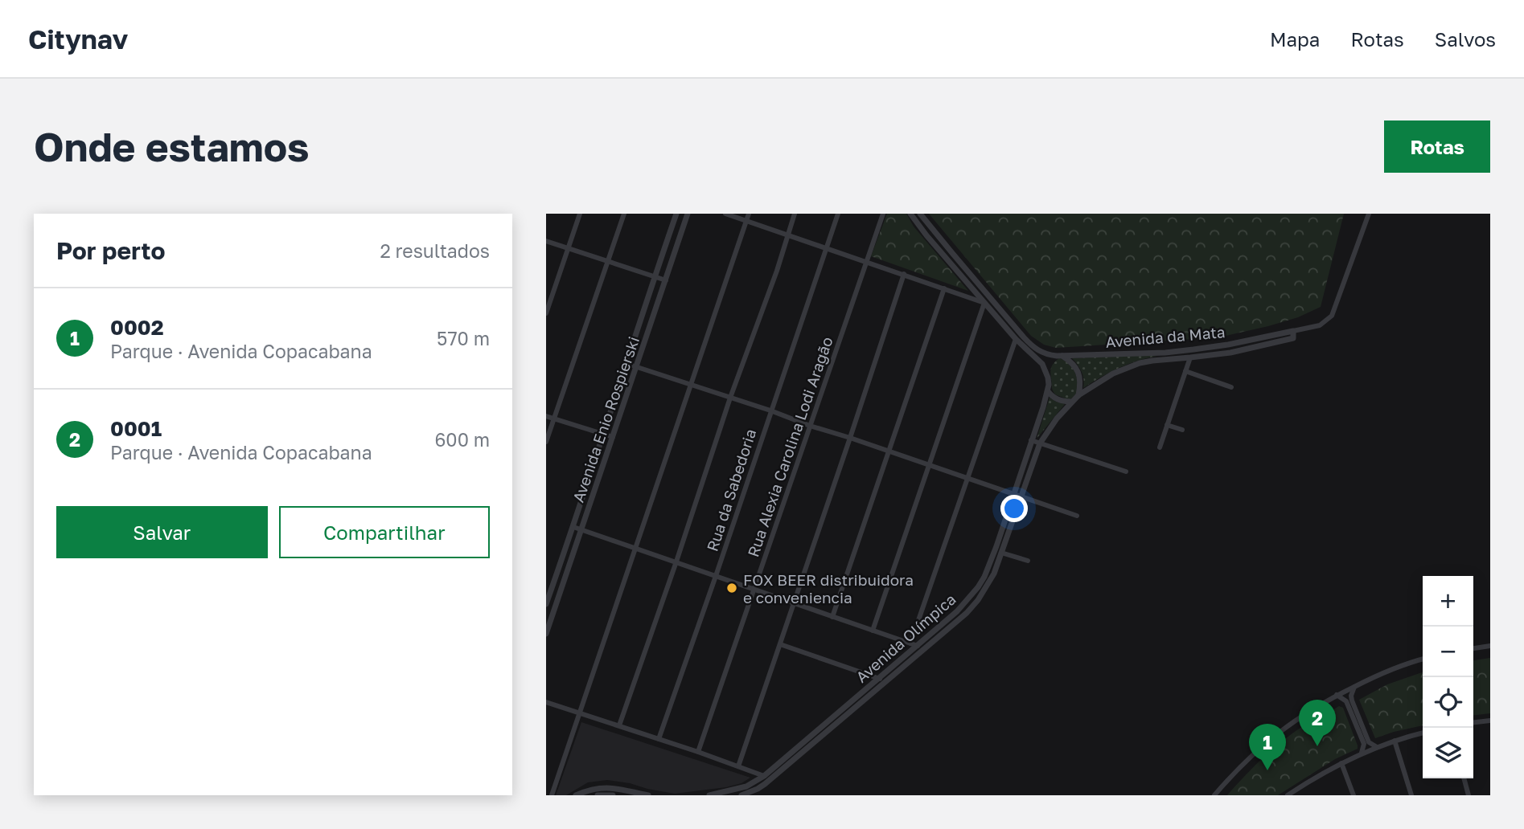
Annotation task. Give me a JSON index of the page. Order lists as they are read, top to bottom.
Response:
{
  "streets": {
    "street": [
      "Avenida da Mata",
      "Avenida Enio Rospierski",
      "Rua Alexia Carolina Lodi Aragão",
      "Rua da Sabedoria",
      "Avenida Olímpica"
    ]
  },
  "crossings": [
    ["Avenida da Mata", "Avenida Olímpica"]
  ],
  "places": ["FOX BEER distribuidora e conveniencia"],
  "page": {
    "header": "Citynav",
    "nav": ["Mapa", "Rotas", "Salvos"],
    "buttons": [
      "Rotas",
      ["Salvar", "Compartilhar"]
    ],
    "title": "Onde estamos",
    "heading": ["Por perto", "2 resultados"],
    "list": [
      {
        "mark": "1",
        "name": "0002",
        "note": "Parque · Avenida Copacabana",
        "value": "570 m"
      },
      {
        "mark": "2",
        "name": "0001",
        "note": "Parque · Avenida Copacabana",
        "value": "600 m"
      }
    ],
    "map_buttons": ["+", "−"],
    "pins": ["2", "1"]
  }
}
